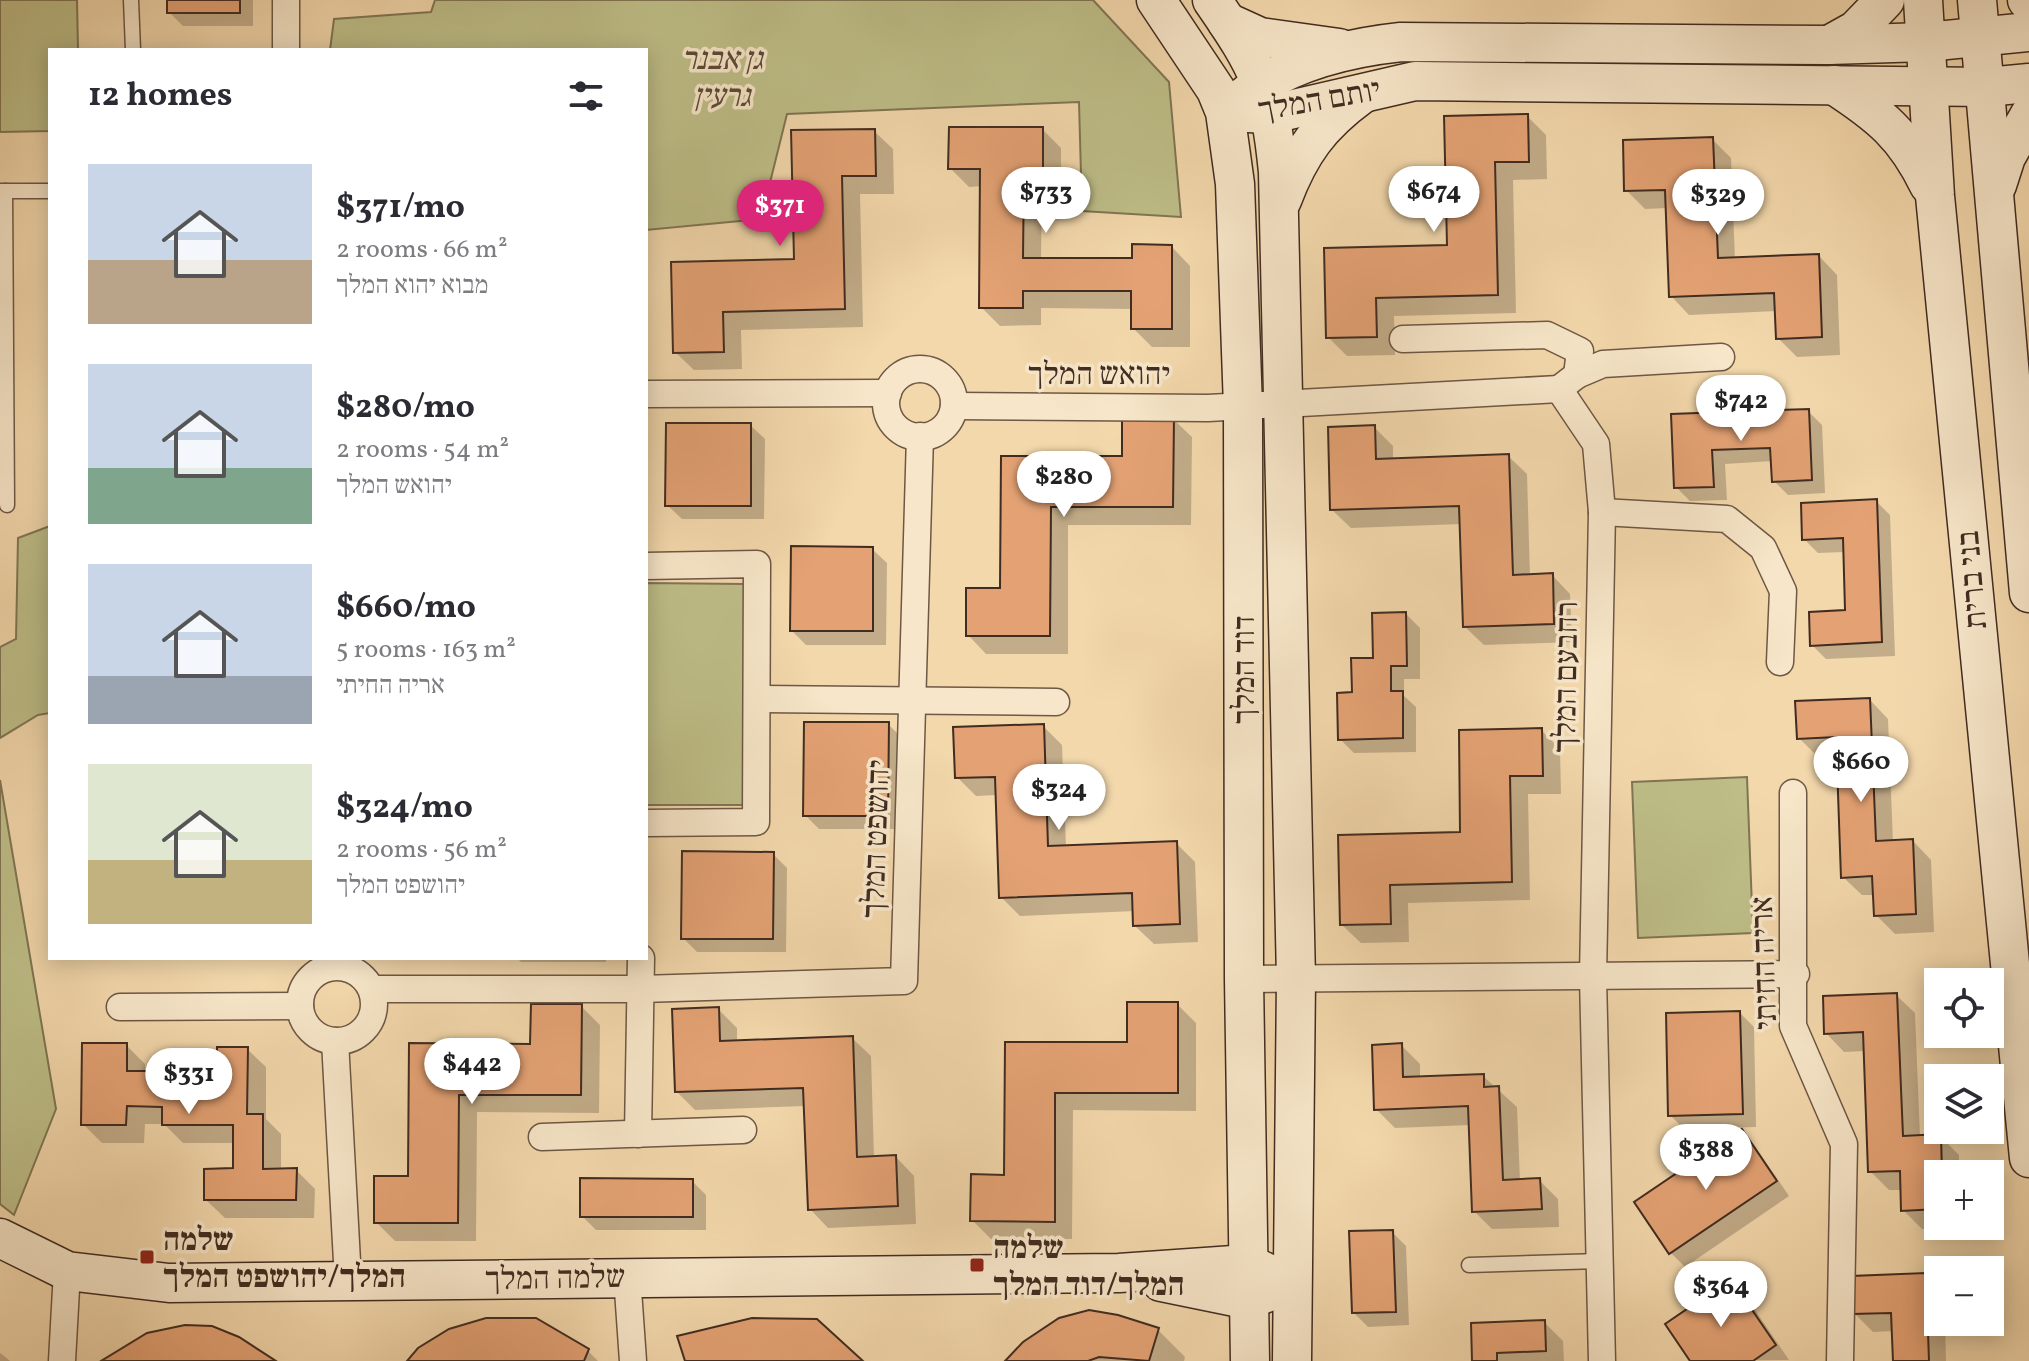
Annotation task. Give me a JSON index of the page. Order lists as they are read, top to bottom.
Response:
{
  "streets": {
    "street": [
      "יותם המלך",
      "יהואש המלך",
      "בני ברית",
      "דוד המלך",
      "רחבעם המלך",
      "יהושפט המלך",
      "אריה החיתי",
      "שלמה המלך"
    ]
  },
  "crossings": [
    ["יותם המלך", "בני ברית"],
    ["יותם המלך", "דוד המלך"],
    ["יהואש המלך", "דוד המלך"],
    ["יהואש המלך", "יהושפט המלך"],
    ["דוד המלך", "שלמה המלך"]
  ],
  "parks": ["גן אבנר גרעין"],
  "places": {
    "transit": ["שלמה המלך/יהושפט המלך", "שלמה המלך/דוד המלך"]
  },
  "page": {
    "heading": "12 homes",
    "list": [
      {
        "name": "$371/mo",
        "note": "2 rooms · 66 m² · מבוא יהוא המלך"
      },
      {
        "name": "$280/mo",
        "note": "2 rooms · 54 m² · יהואש המלך"
      },
      {
        "name": "$660/mo",
        "note": "5 rooms · 163 m² · אריה החיתי"
      },
      {
        "name": "$324/mo",
        "note": "2 rooms · 56 m² · יהושפט המלך"
      }
    ],
    "price": [
      "$674",
      "$733",
      "$329",
      "$371",
      "$742",
      "$280",
      "$660",
      "$324",
      "$442",
      "$331",
      "$388",
      "$364"
    ],
    "map_buttons": ["+", "−"]
  }
}
